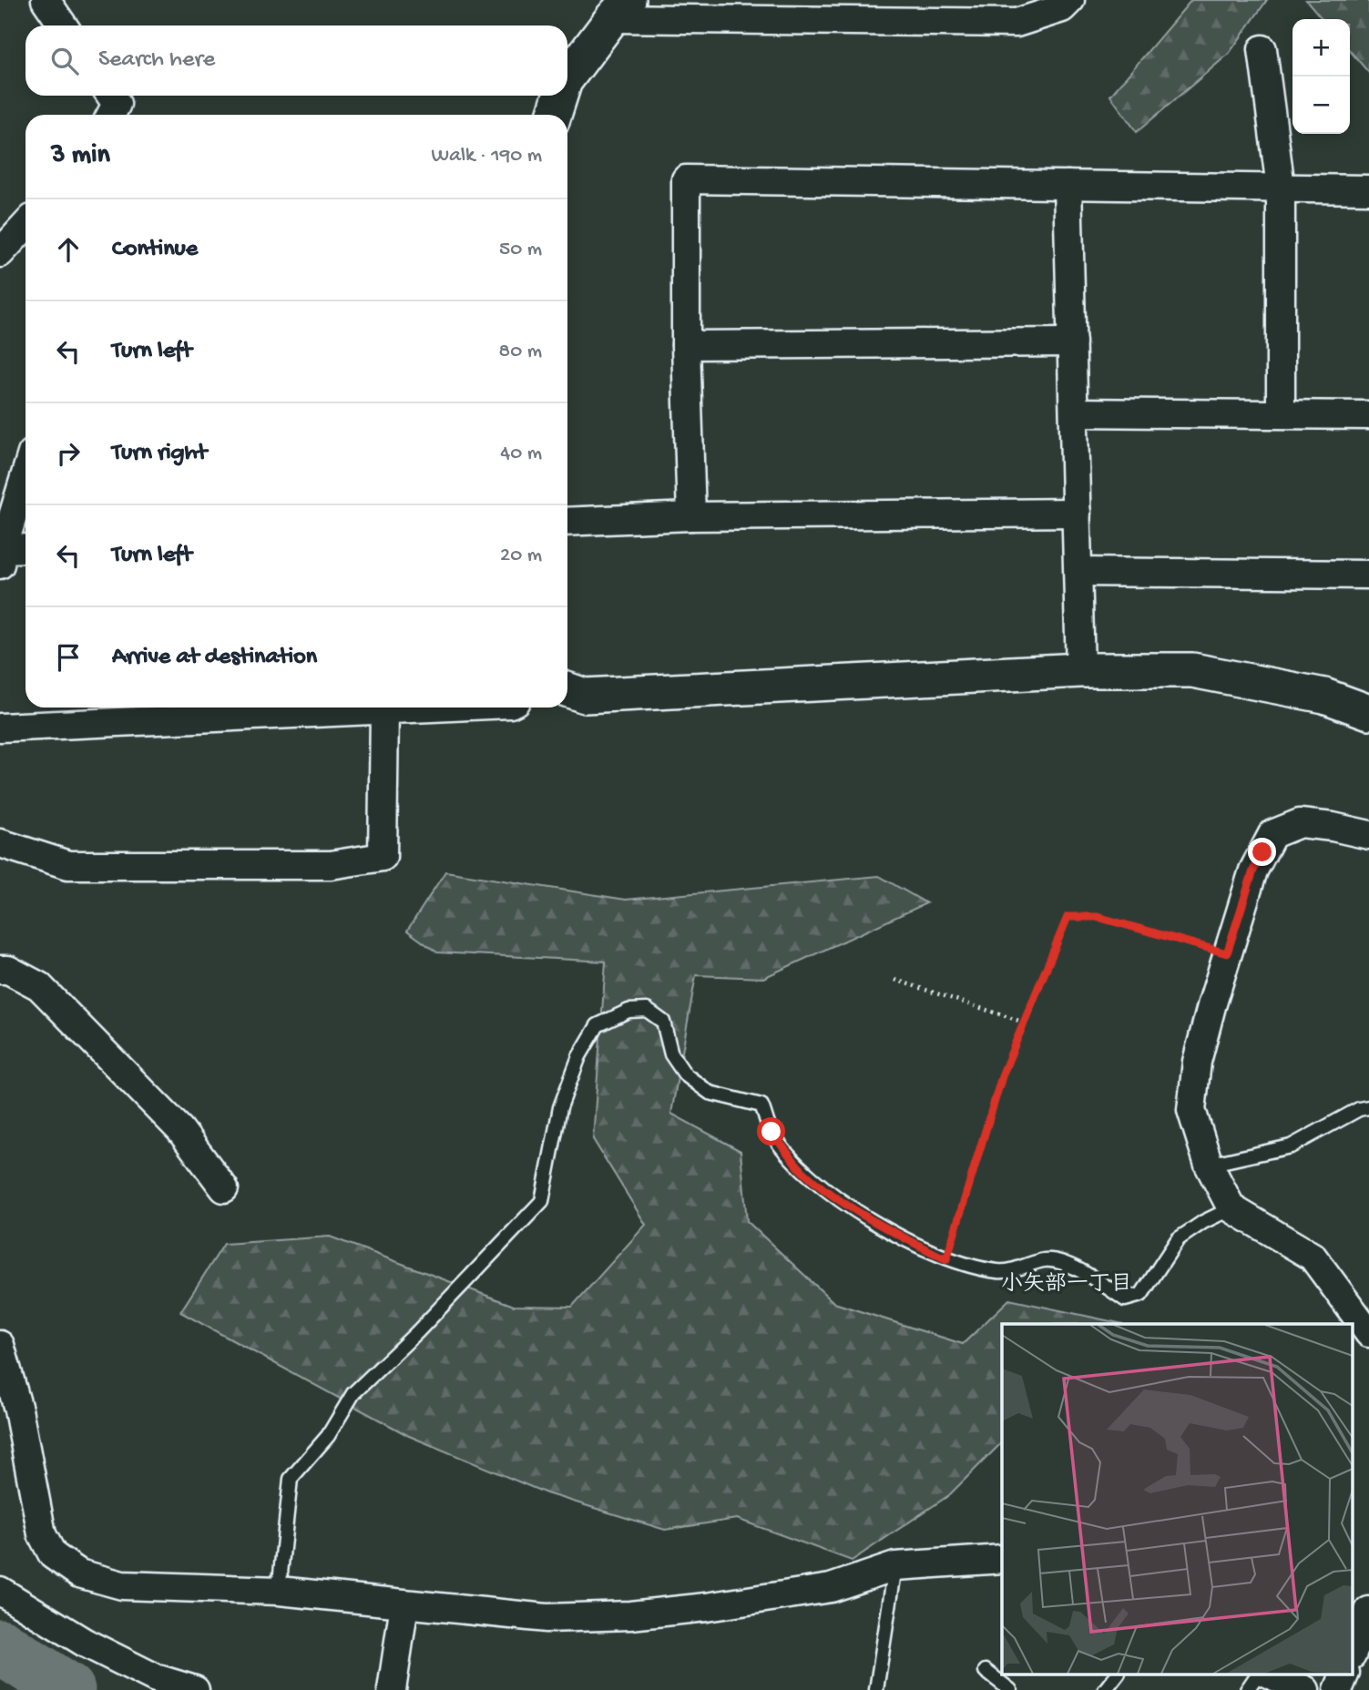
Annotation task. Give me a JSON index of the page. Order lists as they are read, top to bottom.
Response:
{
  "districts": ["小矢部一丁目"],
  "page": {
    "map_buttons": ["+", "−"],
    "search": "Search here",
    "heading": ["3 min", "Walk · 190 m"],
    "list": [
      ["Continue", "50 m"],
      ["Turn left", "80 m"],
      ["Turn right", "40 m"],
      ["Turn left", "20 m"],
      "Arrive at destination"
    ]
  }
}
